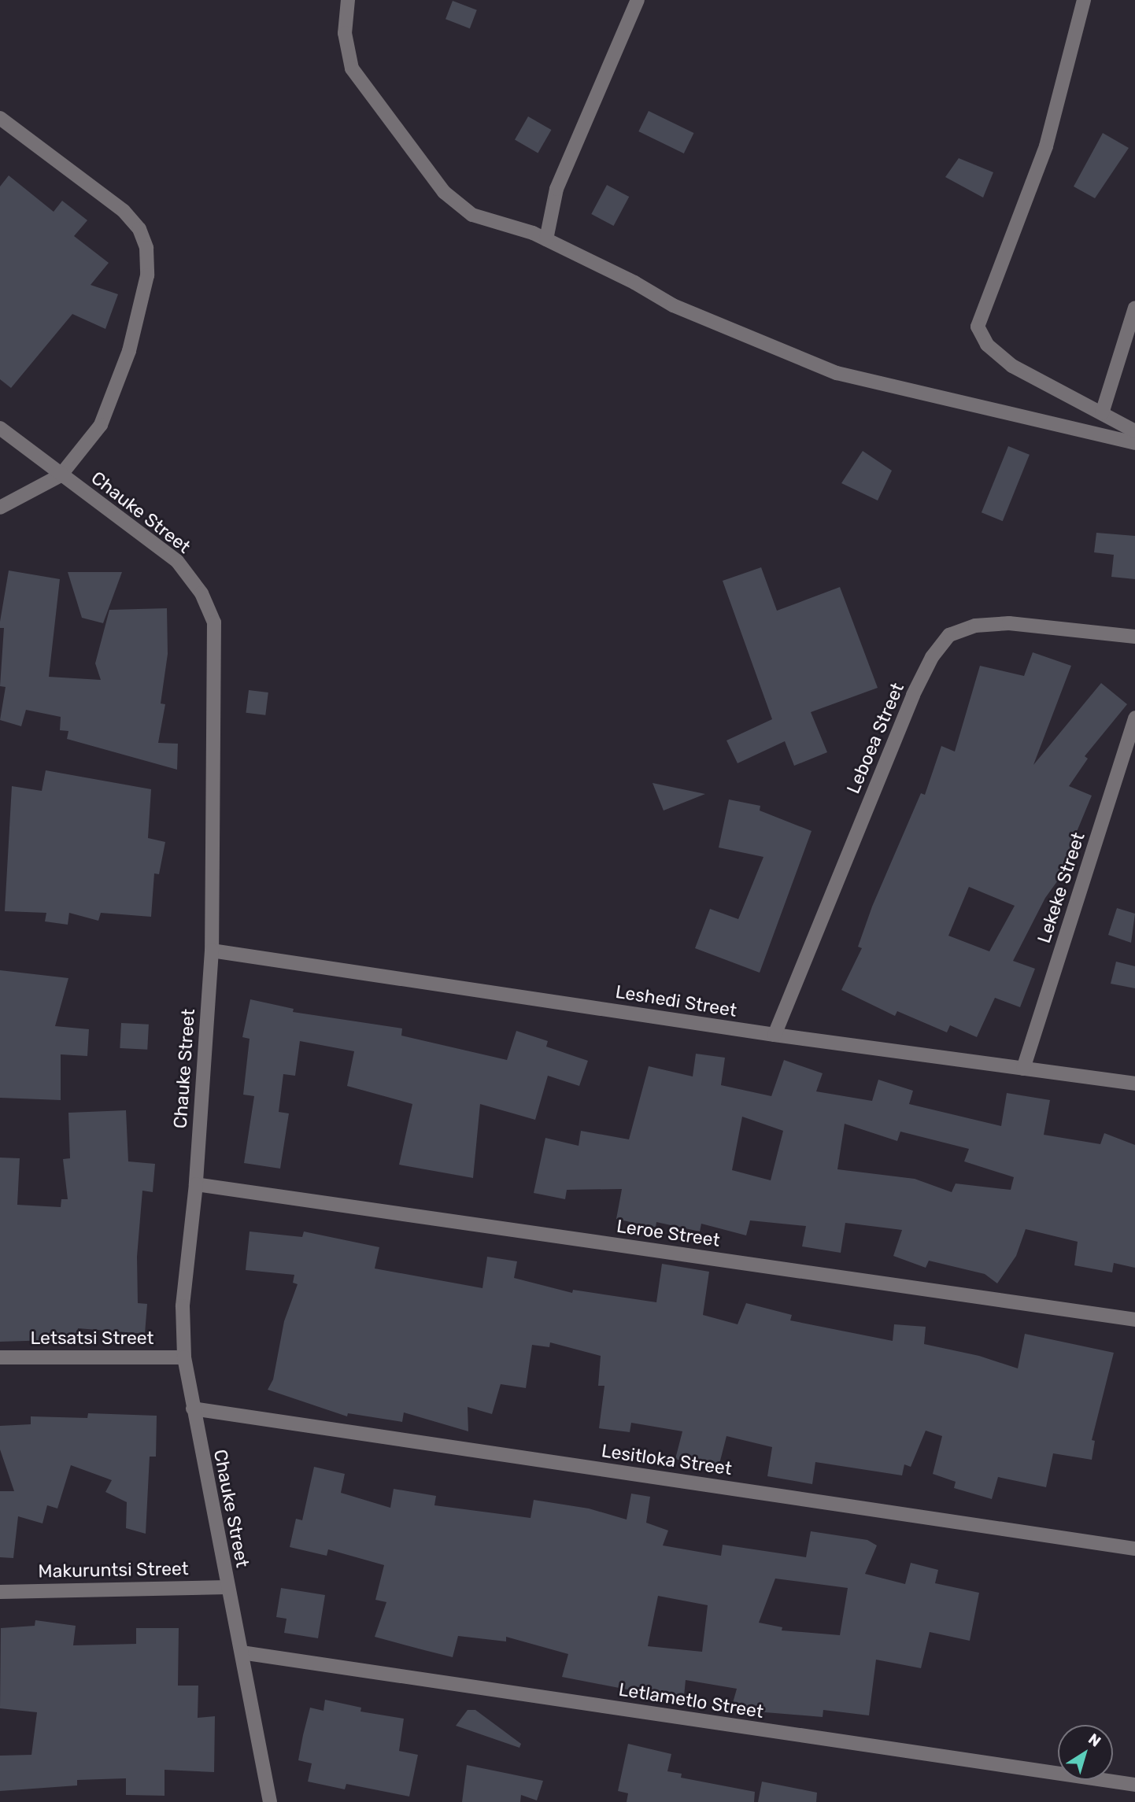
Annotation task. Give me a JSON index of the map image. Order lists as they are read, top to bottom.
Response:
{
  "streets": {
    "street": [
      "Chauke Street",
      "Leboea Street",
      "Lekeke Street",
      "Leshedi Street",
      "Leroe Street",
      "Letsatsi Street",
      "Lesitloka Street",
      "Makuruntsi Street",
      "Letlametlo Street"
    ]
  },
  "crossings": [
    ["Chauke Street", "Leshedi Street"],
    ["Chauke Street", "Leroe Street"],
    ["Chauke Street", "Letsatsi Street"],
    ["Chauke Street", "Lesitloka Street"],
    ["Chauke Street", "Makuruntsi Street"],
    ["Chauke Street", "Letlametlo Street"],
    ["Leboea Street", "Leshedi Street"],
    ["Lekeke Street", "Leshedi Street"]
  ],
  "north": "top right"
}
